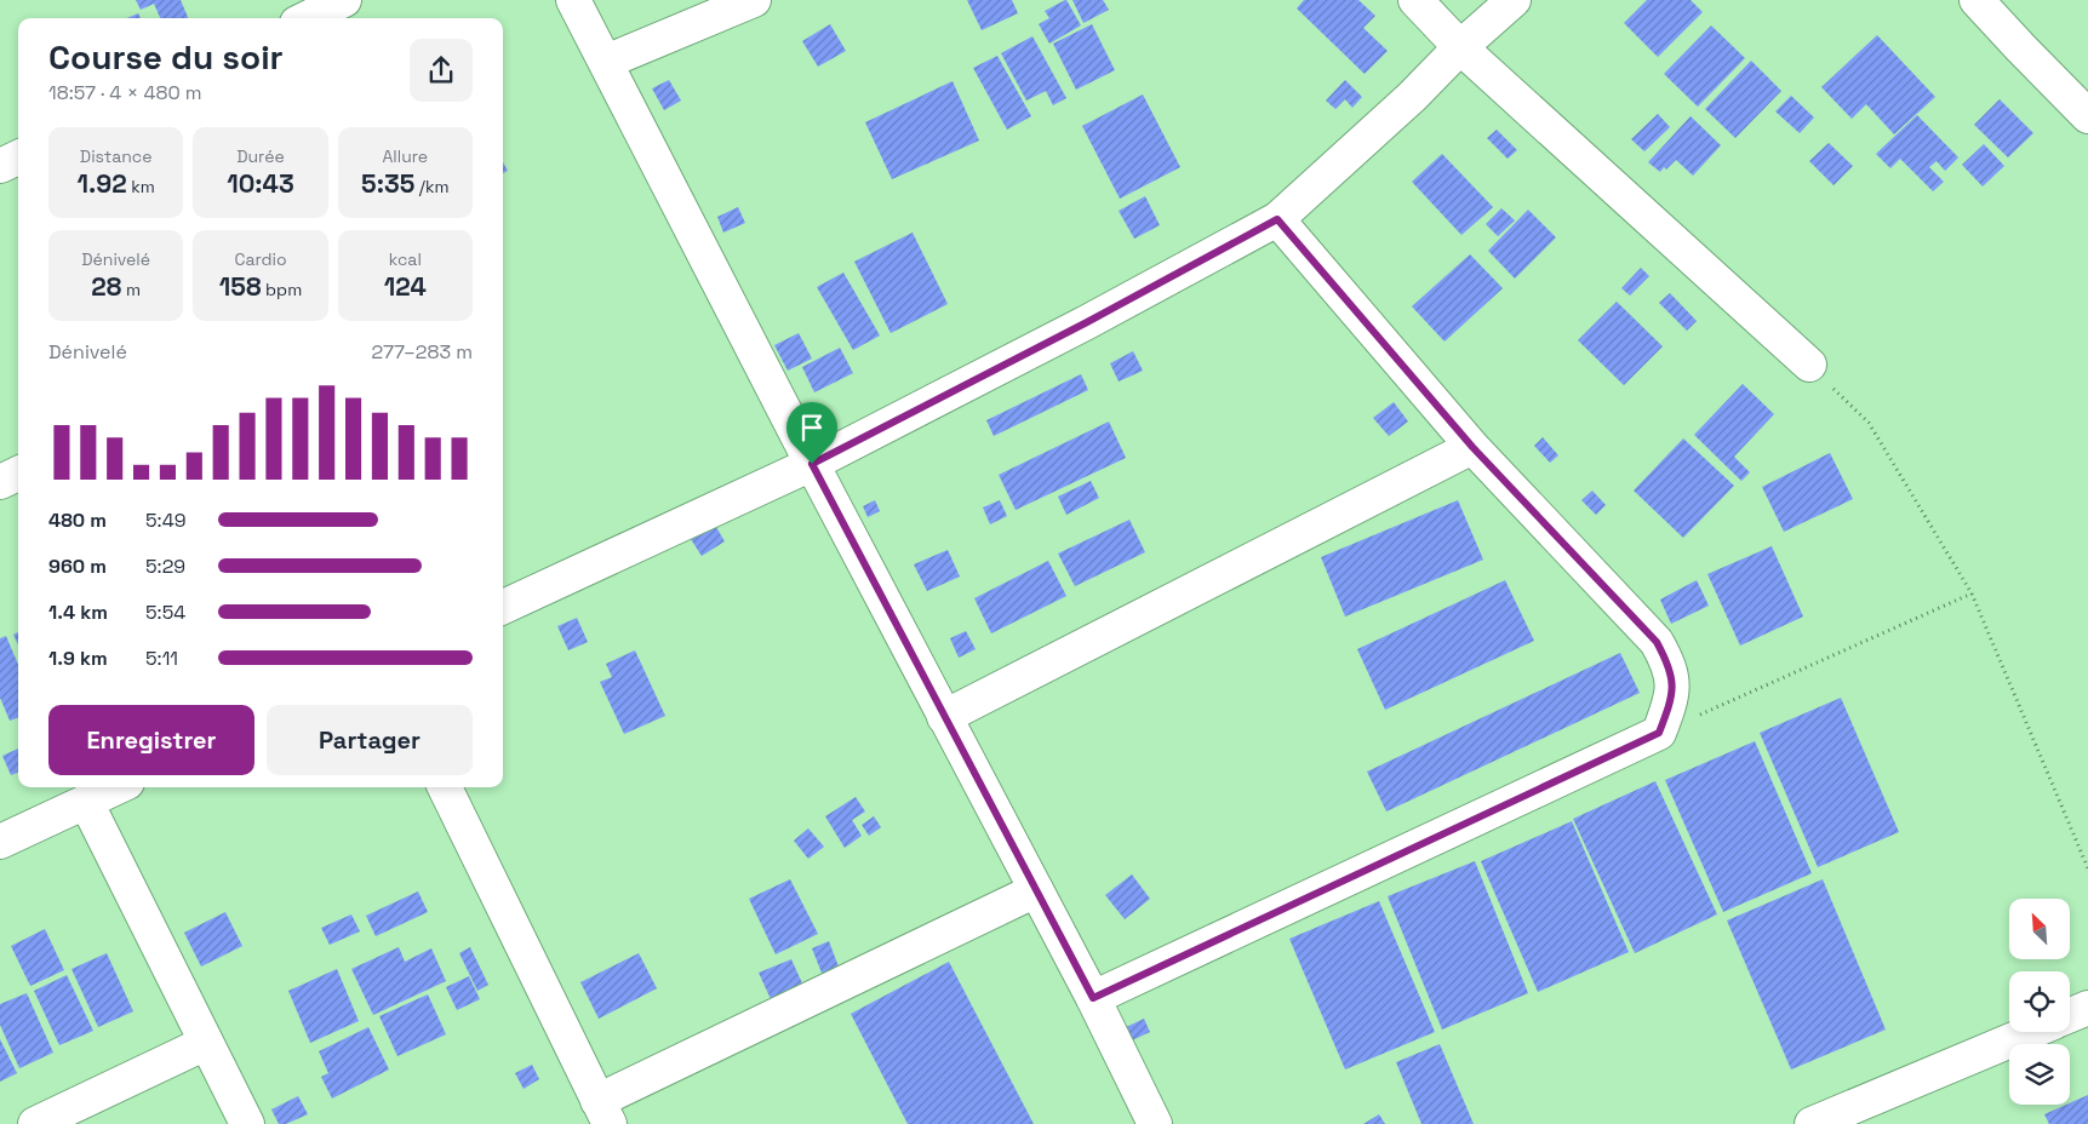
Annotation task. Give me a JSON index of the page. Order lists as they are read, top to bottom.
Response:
{
  "north": "top left",
  "page": {
    "heading": ["Course du soir", "18:57 · 4 × 480 m"],
    "stats": [
      ["Distance", "1.92 km"],
      ["Durée", "10:43"],
      ["Allure", "5:35 /km"],
      ["Dénivelé", "28 m"],
      ["Cardio", "158 bpm"],
      ["kcal", "124"]
    ],
    "chart": ["Dénivelé", "277–283 m"],
    "list": [
      {
        "name": "480 m",
        "note": "5:49"
      },
      {
        "name": "960 m",
        "note": "5:29"
      },
      {
        "name": "1.4 km",
        "note": "5:54"
      },
      {
        "name": "1.9 km",
        "note": "5:11"
      }
    ],
    "buttons": ["Enregistrer", "Partager"]
  }
}
